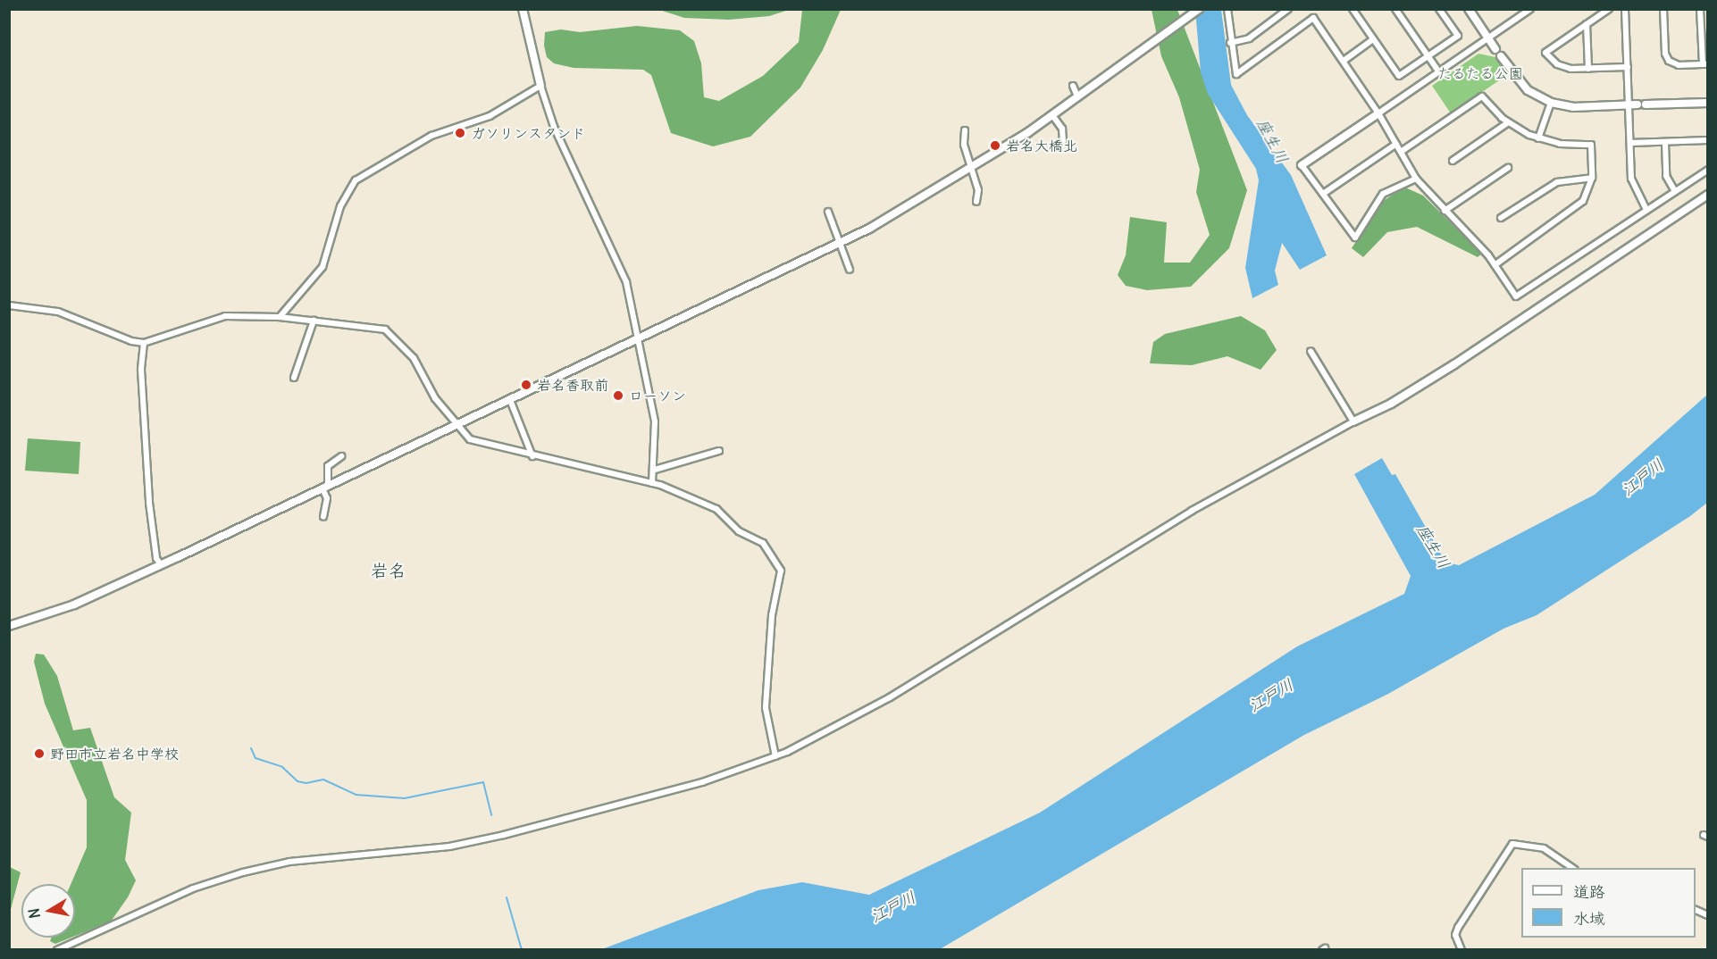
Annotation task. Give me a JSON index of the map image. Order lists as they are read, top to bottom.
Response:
{
  "districts": ["岩名"],
  "water": ["座生川", "江戸川"],
  "parks": ["たるたる公園"],
  "places": [
    "ガソリンスタンド",
    "岩名大橋北",
    "岩名香取前",
    "ローソン",
    "野田市立岩名中学校"
  ],
  "legend": ["道路", "水域"],
  "north": "left"
}
